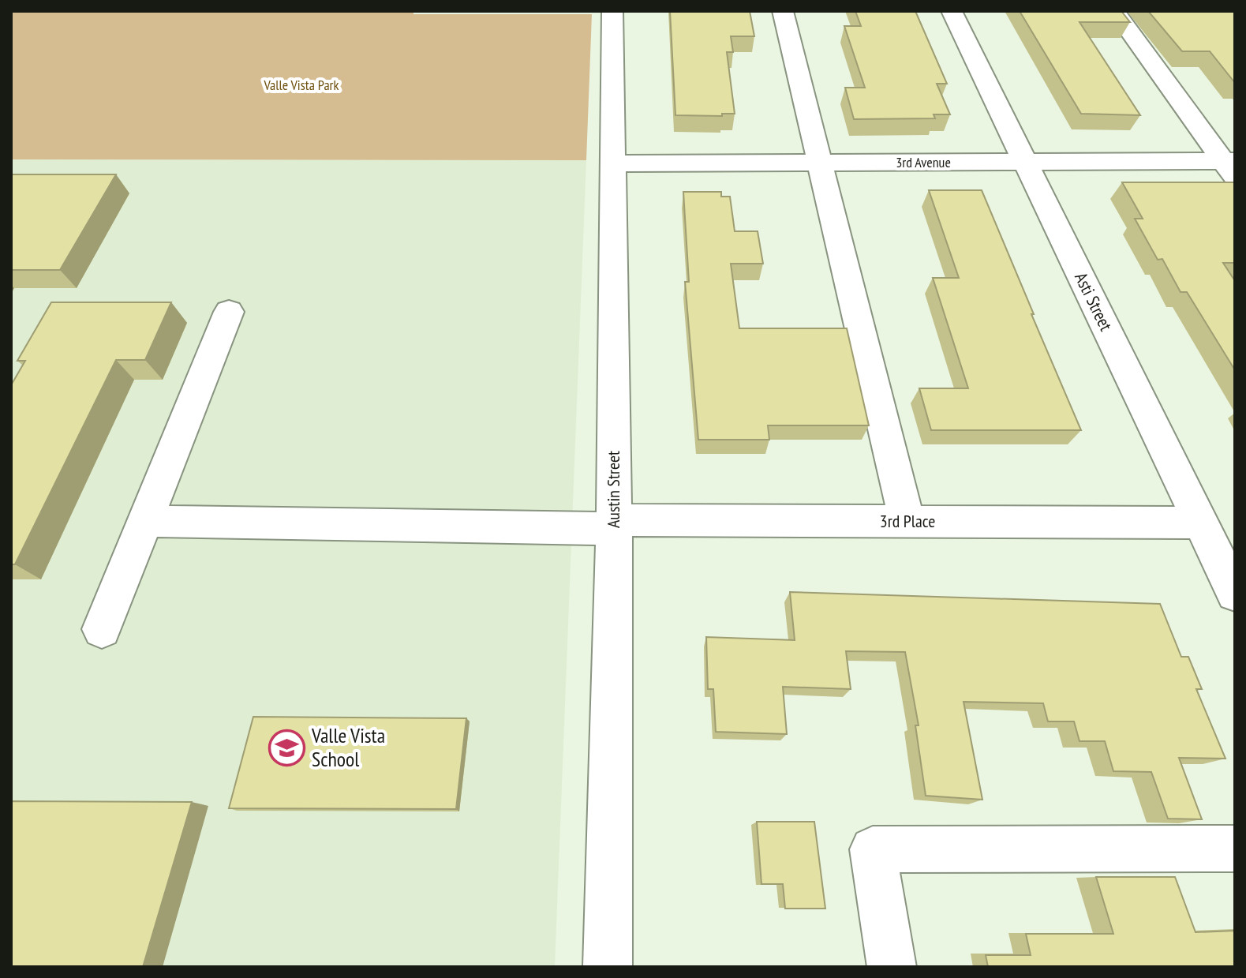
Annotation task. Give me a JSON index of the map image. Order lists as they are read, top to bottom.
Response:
{
  "streets": {
    "street": [
      "3rd Avenue",
      "Asti Street",
      "Austin Street",
      "3rd Place"
    ]
  },
  "crossings": [
    ["3rd Avenue", "Asti Street"],
    ["3rd Avenue", "Austin Street"],
    ["Asti Street", "3rd Place"],
    ["Austin Street", "3rd Place"]
  ],
  "parks": ["Valle Vista Park"],
  "places": {
    "school or university": ["Valle Vista School"]
  }
}
